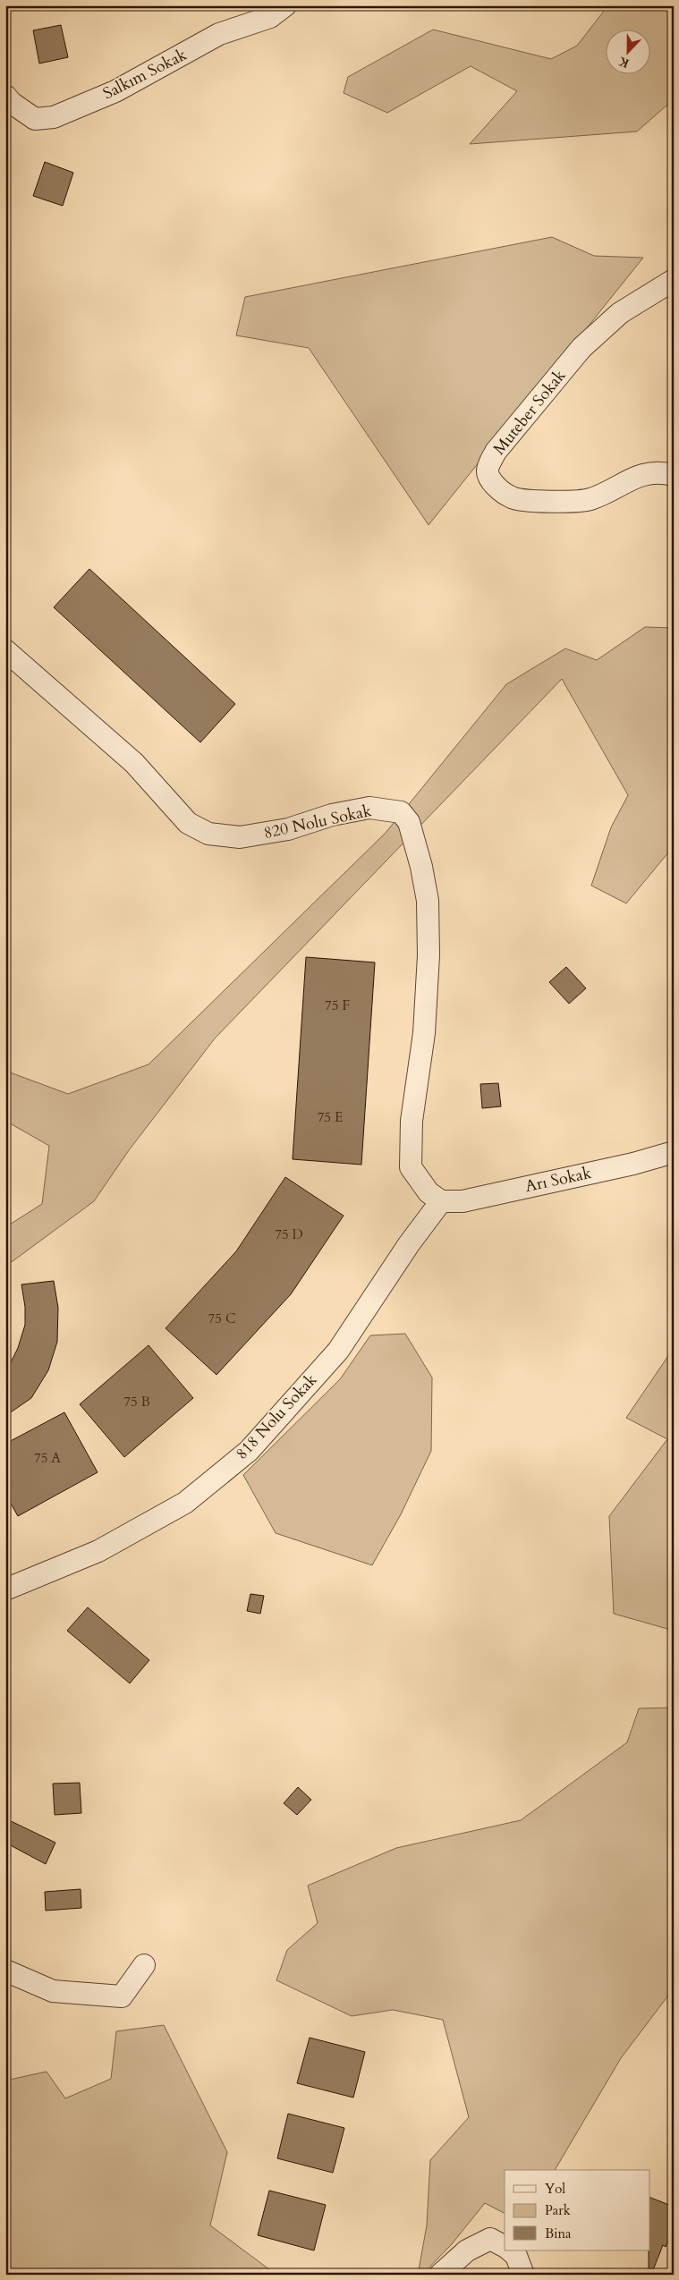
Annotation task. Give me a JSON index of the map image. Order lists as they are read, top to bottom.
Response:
{
  "streets": {
    "street": [
      "Salkım Sokak",
      "Muteber Sokak",
      "820 Nolu Sokak",
      "Arı Sokak",
      "818 Nolu Sokak"
    ]
  },
  "crossings": [
    ["820 Nolu Sokak", "Arı Sokak"],
    ["820 Nolu Sokak", "818 Nolu Sokak"],
    ["Arı Sokak", "818 Nolu Sokak"]
  ],
  "house_numbers": [
    "75 F",
    "75 E",
    "75 D",
    "75 C",
    "75 B",
    "75 A"
  ],
  "legend": ["Yol", "Park", "Bina"],
  "north": "bottom"
}
